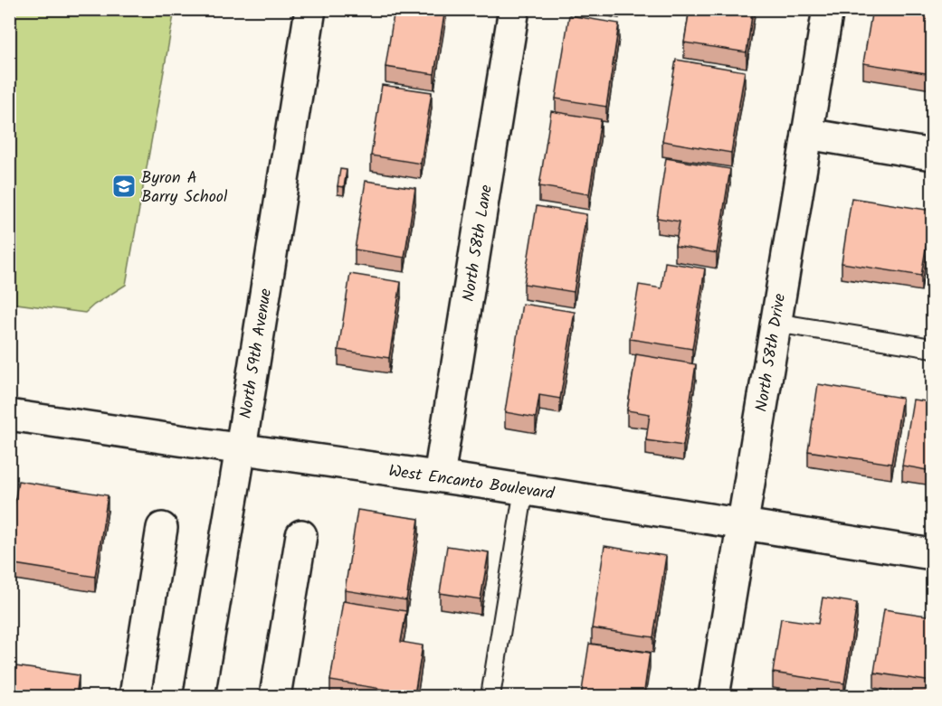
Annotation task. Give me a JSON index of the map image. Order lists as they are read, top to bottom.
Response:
{
  "streets": {
    "street": [
      "North 58th Lane",
      "North 58th Drive",
      "North 59th Avenue",
      "West Encanto Boulevard"
    ]
  },
  "crossings": [
    ["North 58th Lane", "West Encanto Boulevard"],
    ["North 58th Drive", "West Encanto Boulevard"],
    ["North 59th Avenue", "West Encanto Boulevard"]
  ],
  "places": {
    "school or university": ["Byron A Barry School"]
  }
}
